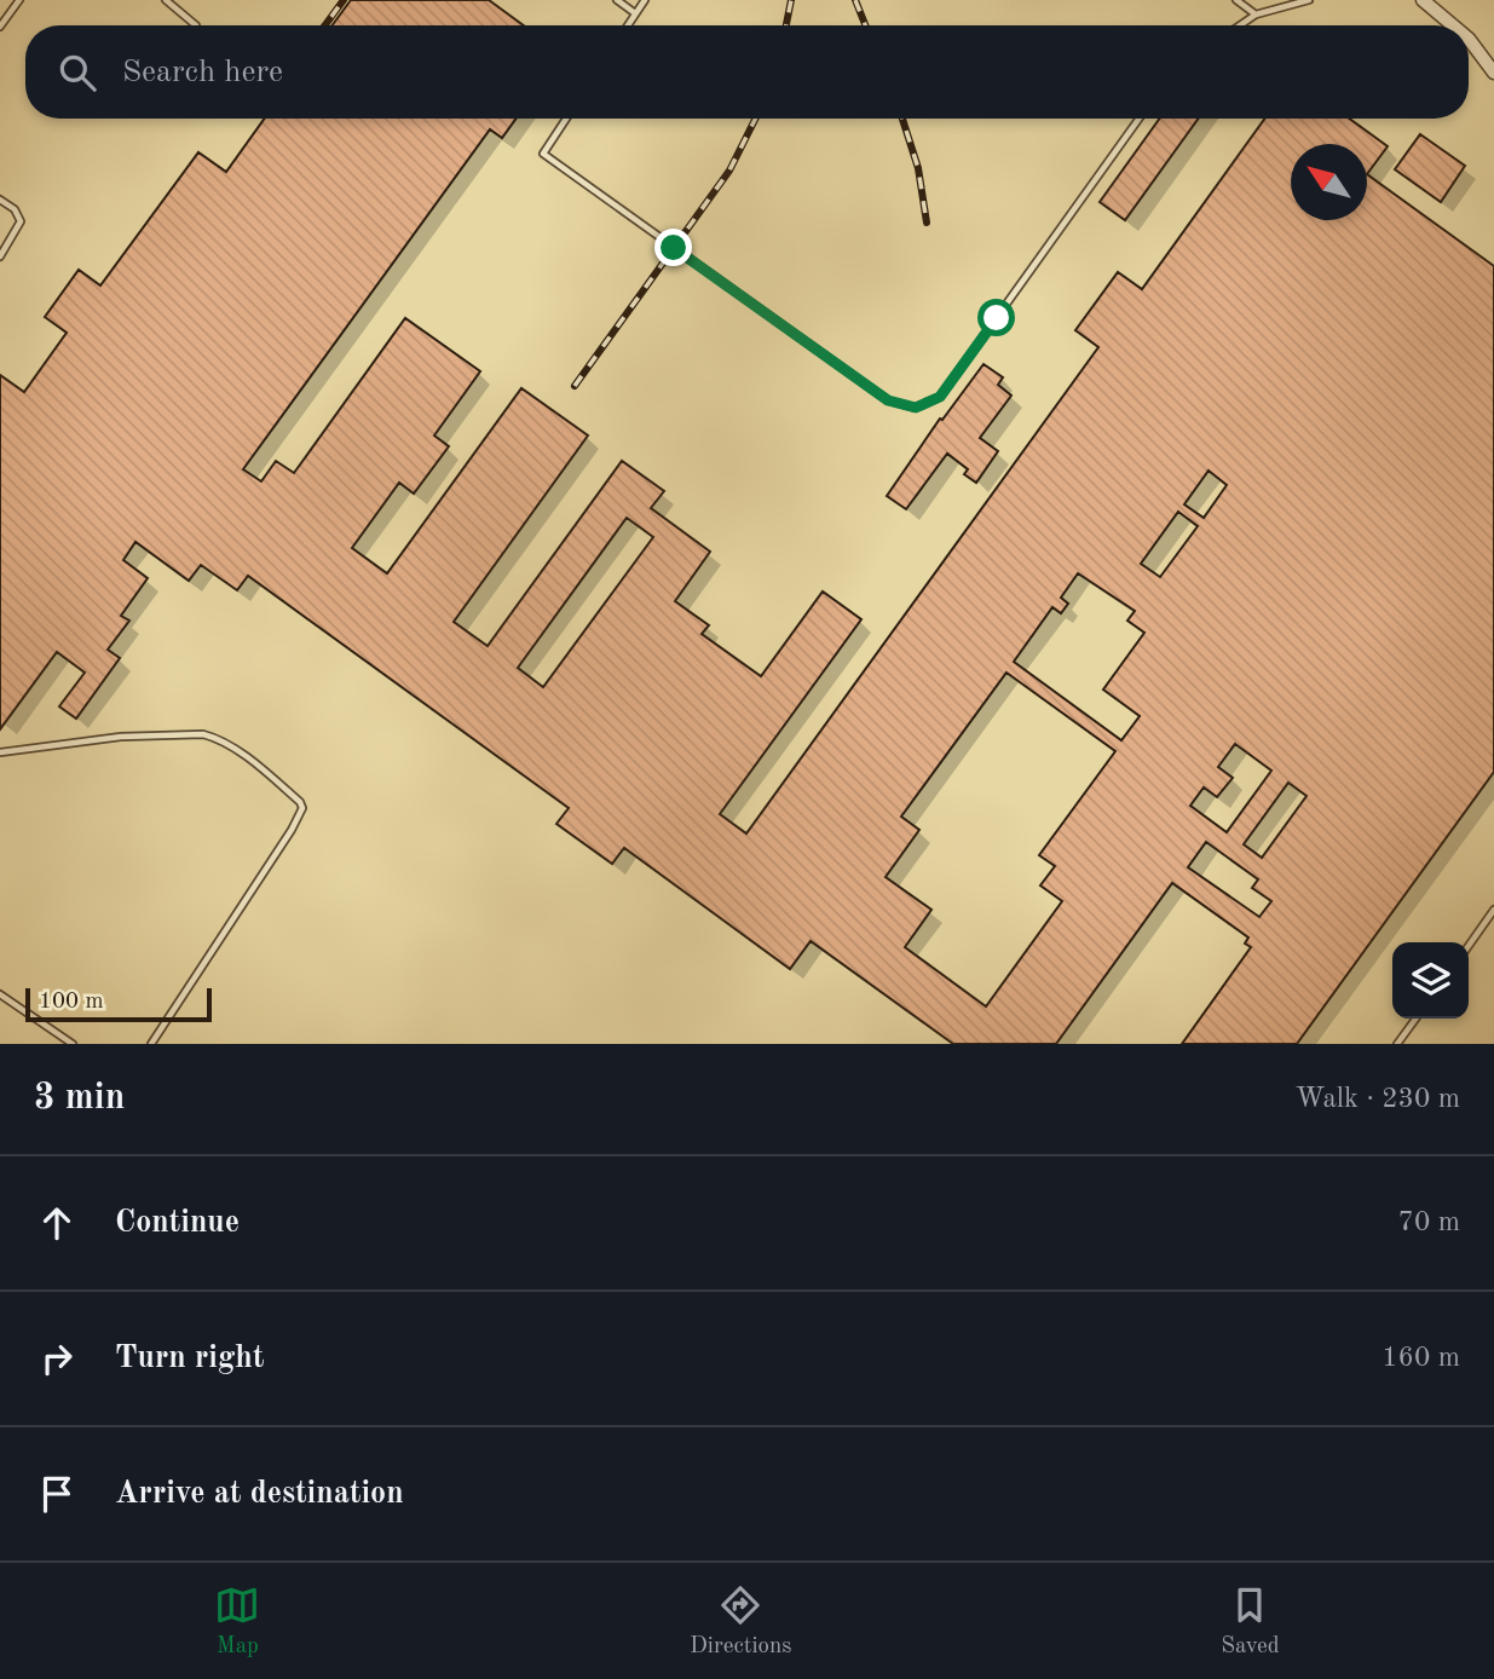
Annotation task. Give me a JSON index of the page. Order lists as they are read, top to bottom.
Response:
{
  "scale_bar": "100 m",
  "north": "top left",
  "page": {
    "search": "Search here",
    "scale": "100 m",
    "heading": ["3 min", "Walk · 230 m"],
    "list": [
      ["Continue", "70 m"],
      ["Turn right", "160 m"],
      "Arrive at destination"
    ],
    "nav": ["Map", "Directions", "Saved"]
  }
}
